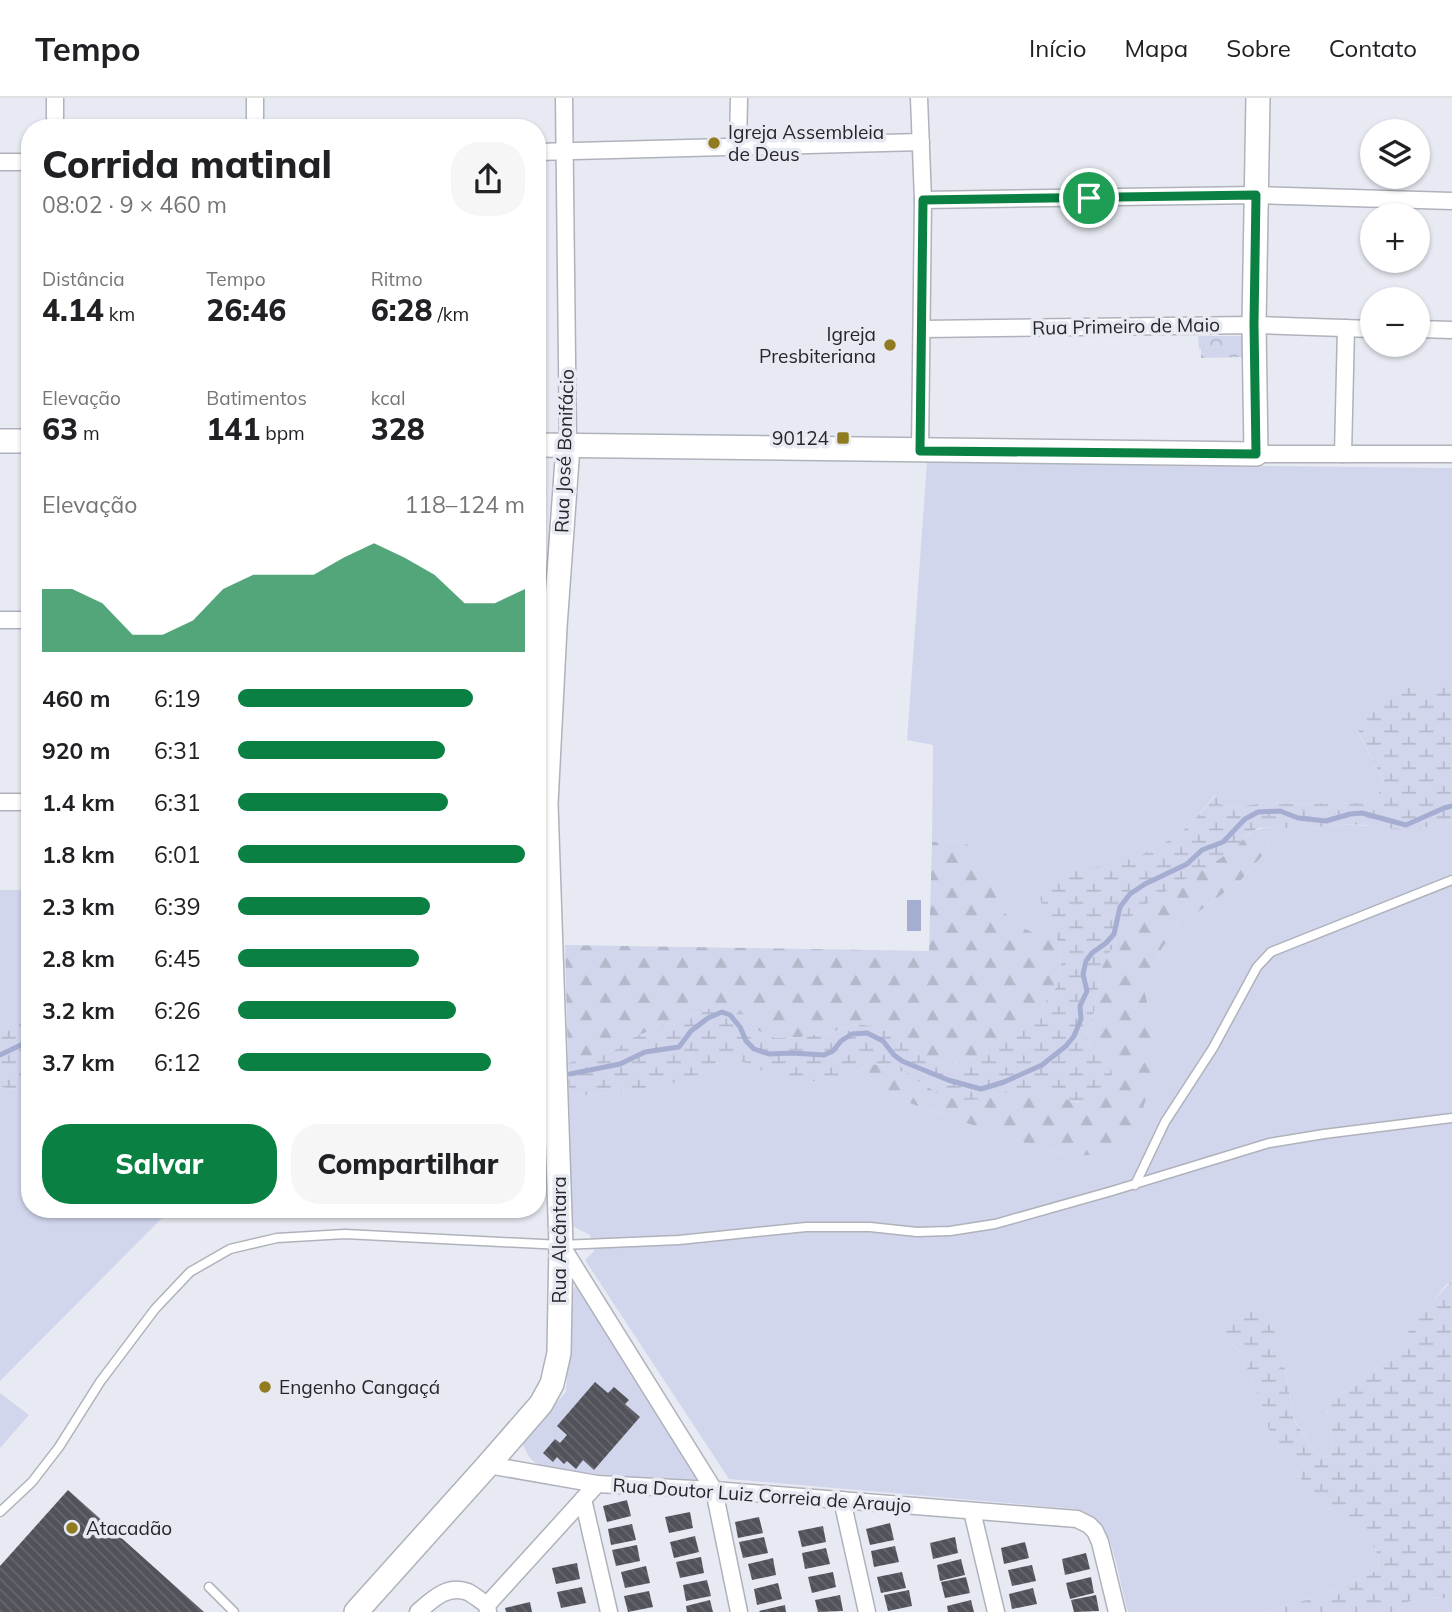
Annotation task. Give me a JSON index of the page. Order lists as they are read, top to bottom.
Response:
{
  "streets": {
    "street": [
      "Rua Primeiro de Maio",
      "Rua José Bonifácio",
      "Rua Alcântara",
      "Rua Doutor Luiz Correia de Araujo"
    ]
  },
  "places": {
    "other": [
      "Igreja Assembleia de Deus",
      "Igreja Presbiteriana",
      "Engenho Cangaçá",
      "Atacadão"
    ],
    "transit": ["90124"]
  },
  "page": {
    "header": "Tempo",
    "nav": [
      "Início",
      "Mapa",
      "Sobre",
      "Contato"
    ],
    "map_buttons": ["+", "−"],
    "heading": ["Corrida matinal", "08:02 · 9 × 460 m"],
    "stats": [
      ["Distância", "4.14 km"],
      ["Tempo", "26:46"],
      ["Ritmo", "6:28 /km"],
      ["Elevação", "63 m"],
      ["Batimentos", "141 bpm"],
      ["kcal", "328"]
    ],
    "chart": ["Elevação", "118–124 m"],
    "list": [
      {
        "name": "460 m",
        "note": "6:19"
      },
      {
        "name": "920 m",
        "note": "6:31"
      },
      {
        "name": "1.4 km",
        "note": "6:31"
      },
      {
        "name": "1.8 km",
        "note": "6:01"
      },
      {
        "name": "2.3 km",
        "note": "6:39"
      },
      {
        "name": "2.8 km",
        "note": "6:45"
      },
      {
        "name": "3.2 km",
        "note": "6:26"
      },
      {
        "name": "3.7 km",
        "note": "6:12"
      }
    ],
    "buttons": ["Salvar", "Compartilhar"]
  }
}
